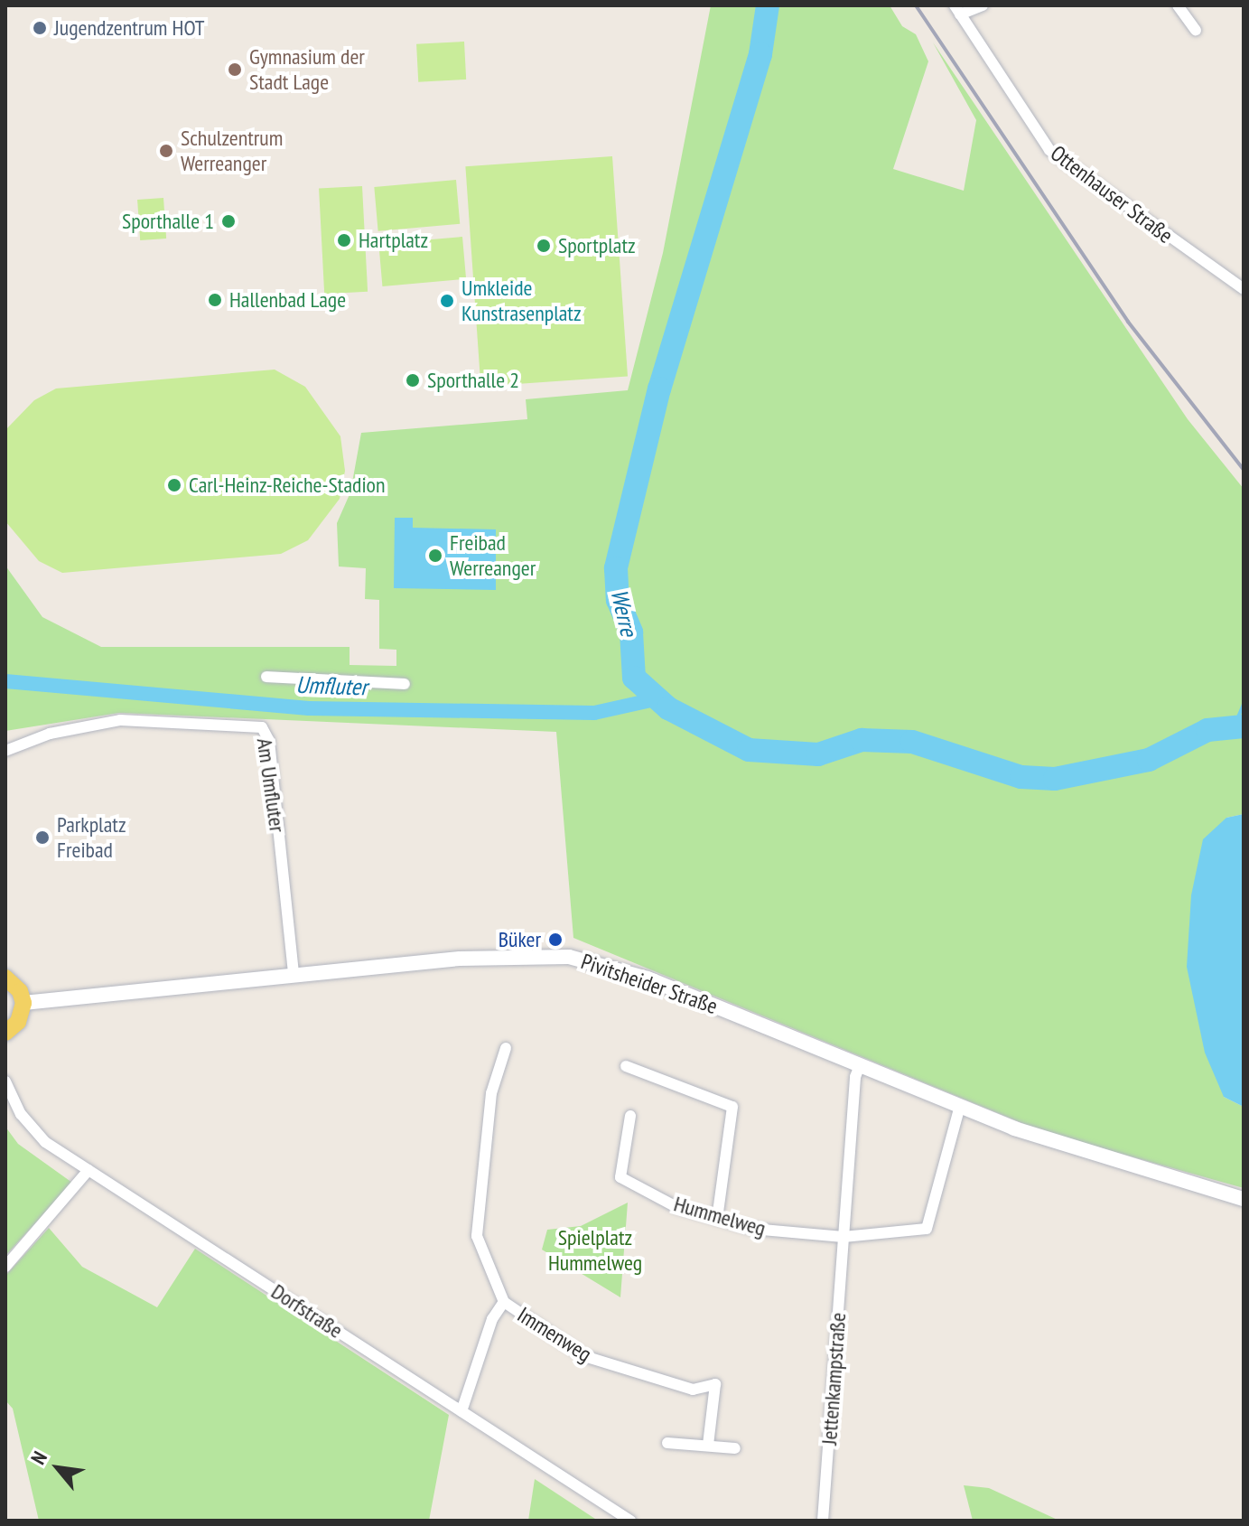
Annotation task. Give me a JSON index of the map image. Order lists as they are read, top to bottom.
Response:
{
  "streets": {
    "main road": ["Pivitsheider Straße"],
    "street": [
      "Ottenhauser Straße",
      "Am Umfluter",
      "Hummelweg",
      "Dorfstraße",
      "Immenweg",
      "Jettenkampstraße"
    ]
  },
  "crossings": [
    ["Am Umfluter", "Pivitsheider Straße"],
    ["Pivitsheider Straße", "Jettenkampstraße"],
    ["Hummelweg", "Jettenkampstraße"]
  ],
  "water": ["Werre", "Umfluter"],
  "parks": ["Spielplatz Hummelweg"],
  "places": [
    "Jugendzentrum HOT",
    "Gymnasium der Stadt Lage",
    "Schulzentrum Werreanger",
    "Sporthalle 1",
    "Hartplatz",
    "Sportplatz",
    "Hallenbad Lage",
    "Umkleide Kunstrasenplatz",
    "Sporthalle 2",
    "Carl-Heinz-Reiche-Stadion",
    "Freibad Werreanger",
    "Parkplatz Freibad",
    "Büker"
  ],
  "north": "top left"
}
